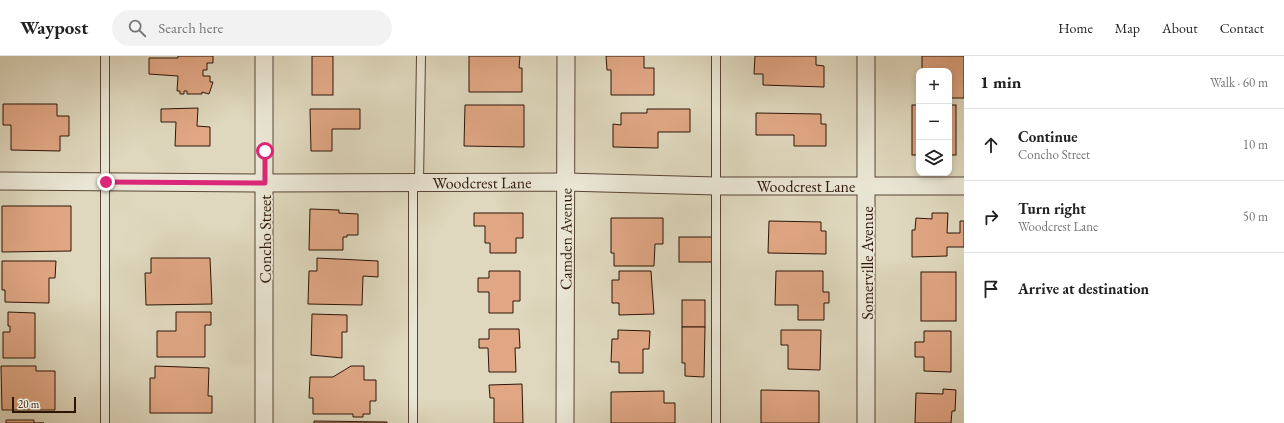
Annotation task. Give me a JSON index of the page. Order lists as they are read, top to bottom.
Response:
{
  "streets": {
    "street": [
      "Woodcrest Lane",
      "Concho Street",
      "Camden Avenue",
      "Somerville Avenue"
    ]
  },
  "crossings": [
    ["Woodcrest Lane", "Concho Street"],
    ["Woodcrest Lane", "Camden Avenue"],
    ["Woodcrest Lane", "Somerville Avenue"]
  ],
  "scale_bar": "20 m",
  "page": {
    "header": "Waypost",
    "search": "Search here",
    "nav": [
      "Home",
      "Map",
      "About",
      "Contact"
    ],
    "heading": ["1 min", "Walk · 60 m"],
    "map_buttons": ["+", "−"],
    "list": [
      ["Continue", "Concho Street", "10 m"],
      ["Turn right", "Woodcrest Lane", "50 m"],
      "Arrive at destination"
    ],
    "scale": "20 m"
  }
}
